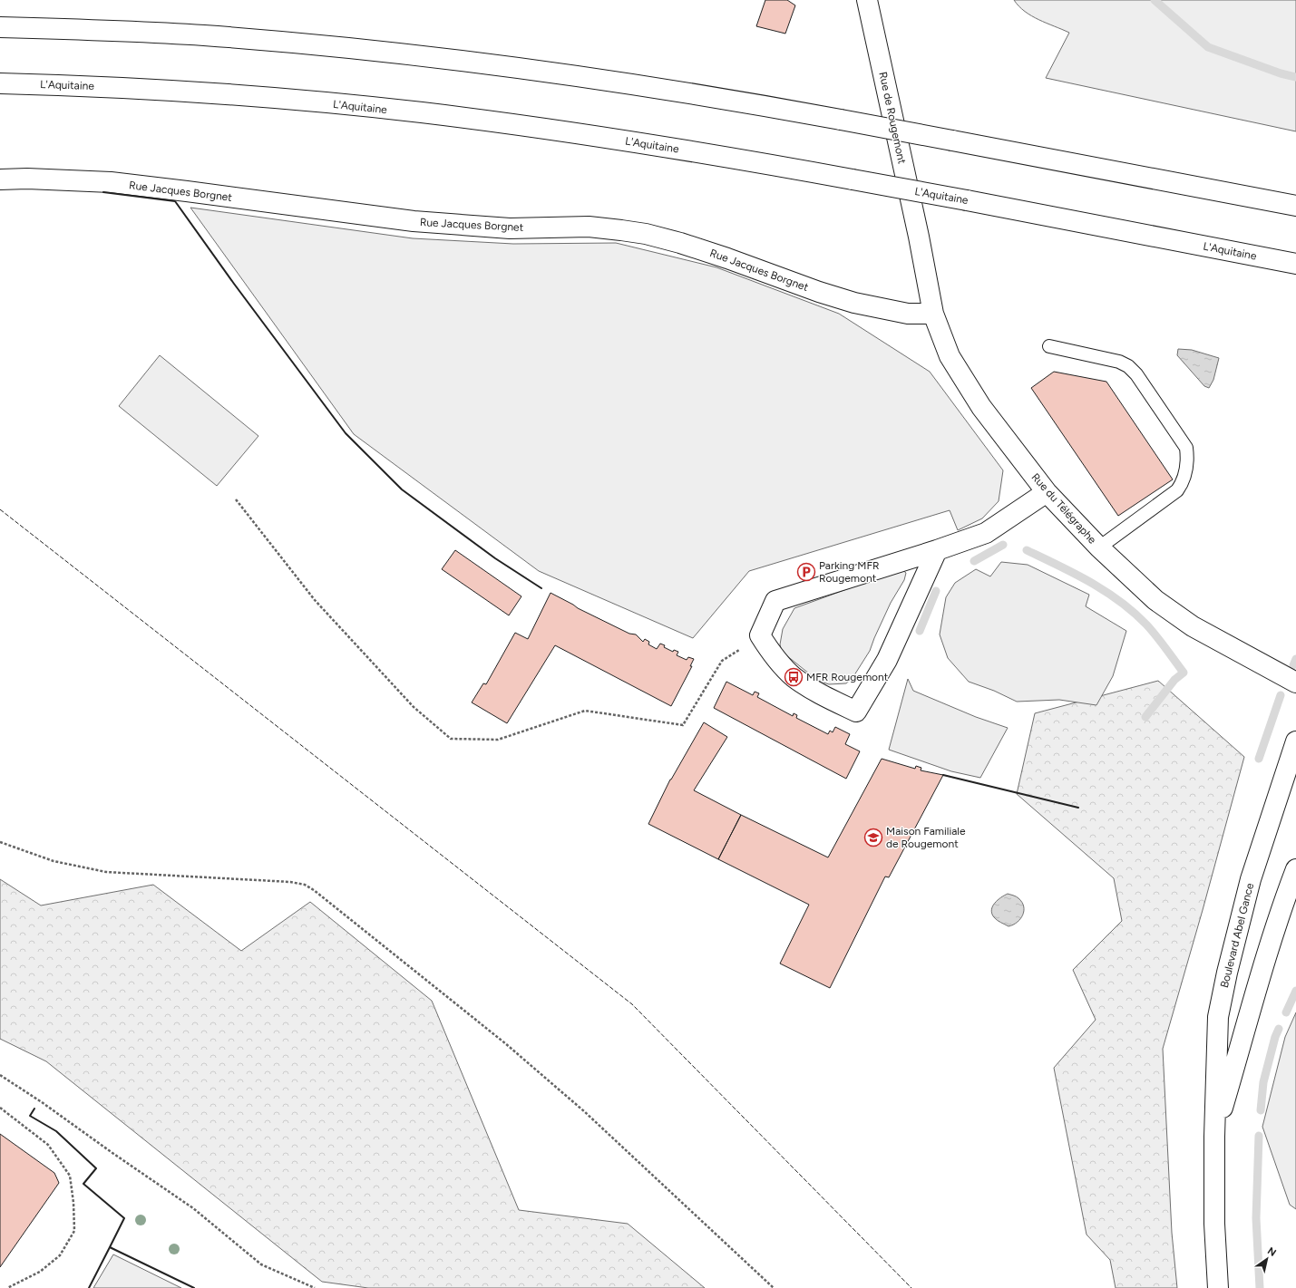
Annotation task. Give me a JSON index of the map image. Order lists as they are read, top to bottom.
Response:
{
  "streets": {
    "main road": [
      "L'Aquitaine",
      "Rue de Rougemont",
      "Rue Jacques Borgnet",
      "Rue du Télégraphe",
      "Boulevard Abel Gance"
    ]
  },
  "crossings": [
    ["Rue de Rougemont", "Rue du Télégraphe"],
    ["Rue Jacques Borgnet", "Rue du Télégraphe"]
  ],
  "places": {
    "parking": ["Parking MFR Rougemont"],
    "bus stop": ["MFR Rougemont"],
    "school or university": ["Maison Familiale de Rougemont"]
  },
  "north": "top right"
}
